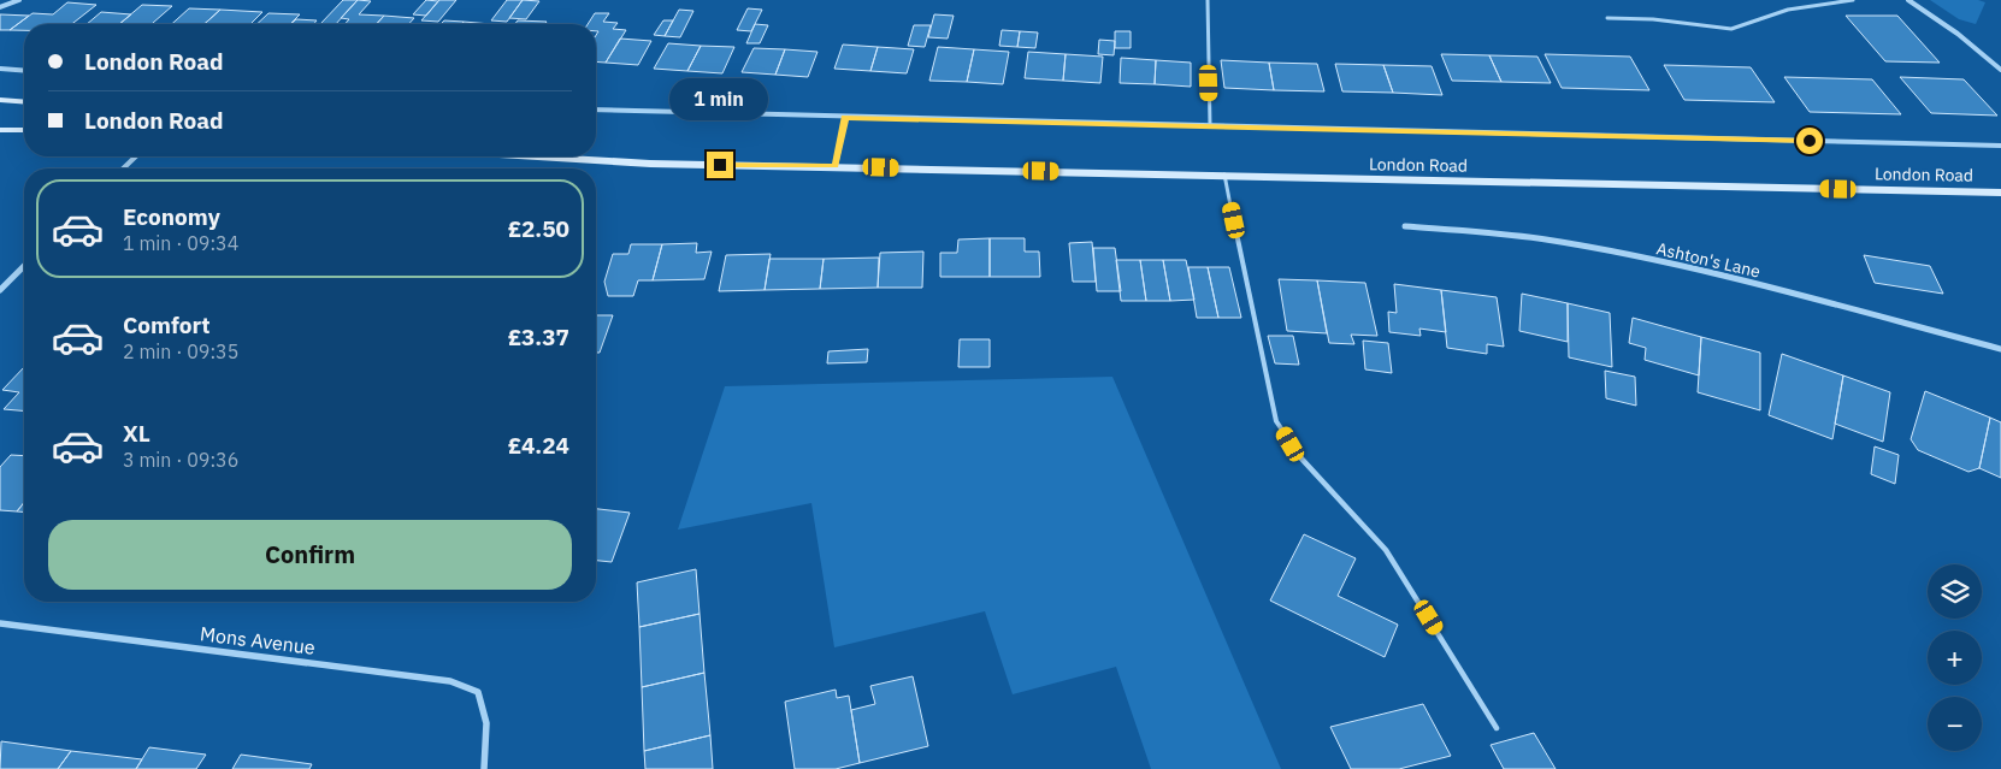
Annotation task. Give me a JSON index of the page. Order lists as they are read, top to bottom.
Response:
{
  "streets": {
    "main road": ["London Road"],
    "street": ["Ashton's Lane", "Mons Avenue"]
  },
  "page": {
    "banner": ["London Road", "London Road"],
    "bubble": "1 min",
    "list": [
      {
        "name": "Economy",
        "note": "1 min · 09:34",
        "value": "£2.50"
      },
      {
        "name": "Comfort",
        "note": "2 min · 09:35",
        "value": "£3.37"
      },
      {
        "name": "XL",
        "note": "3 min · 09:36",
        "value": "£4.24"
      }
    ],
    "buttons": "Confirm",
    "map_buttons": ["+", "−"]
  }
}
